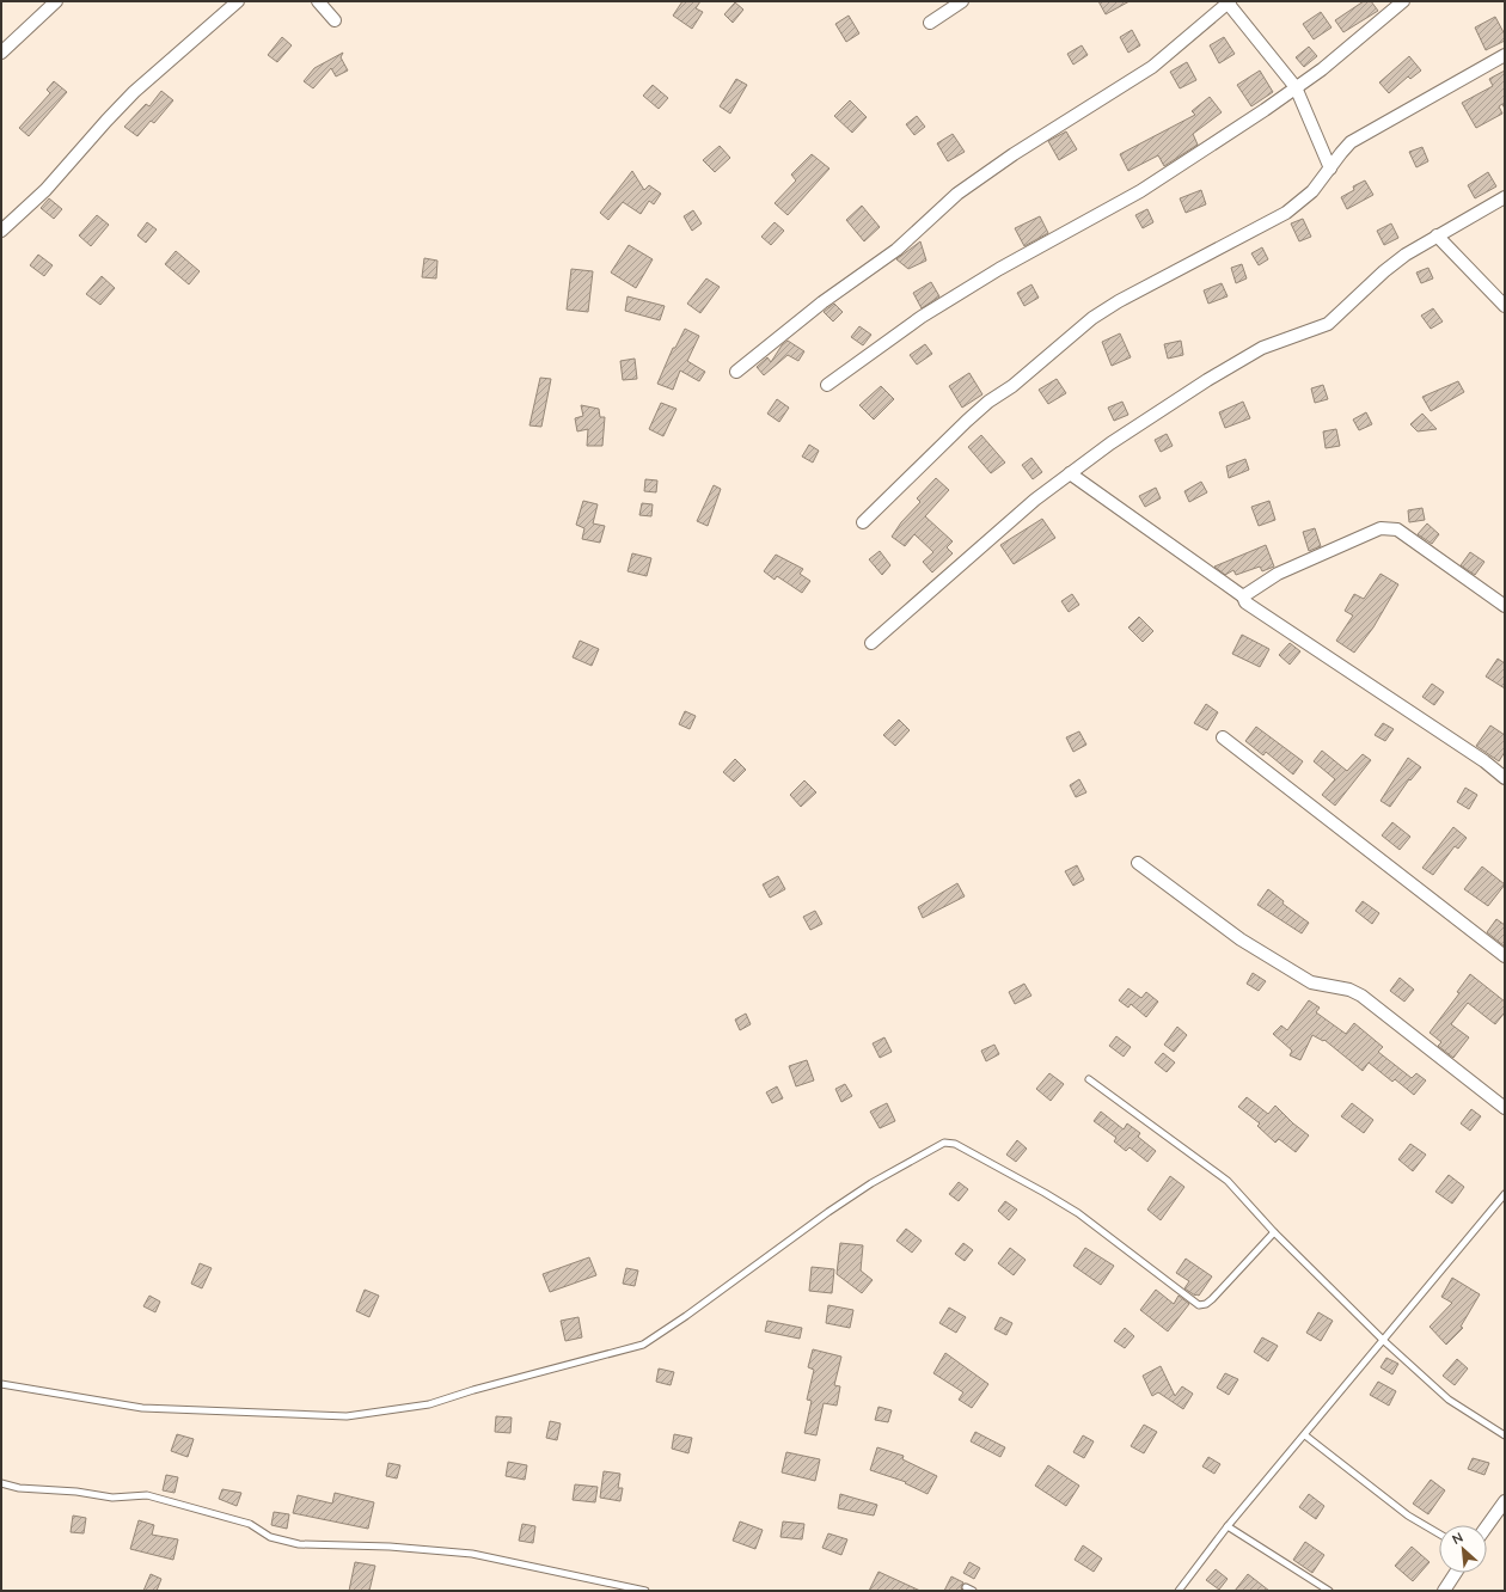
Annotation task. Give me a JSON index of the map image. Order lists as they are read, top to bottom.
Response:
{
  "north": "top left"
}
